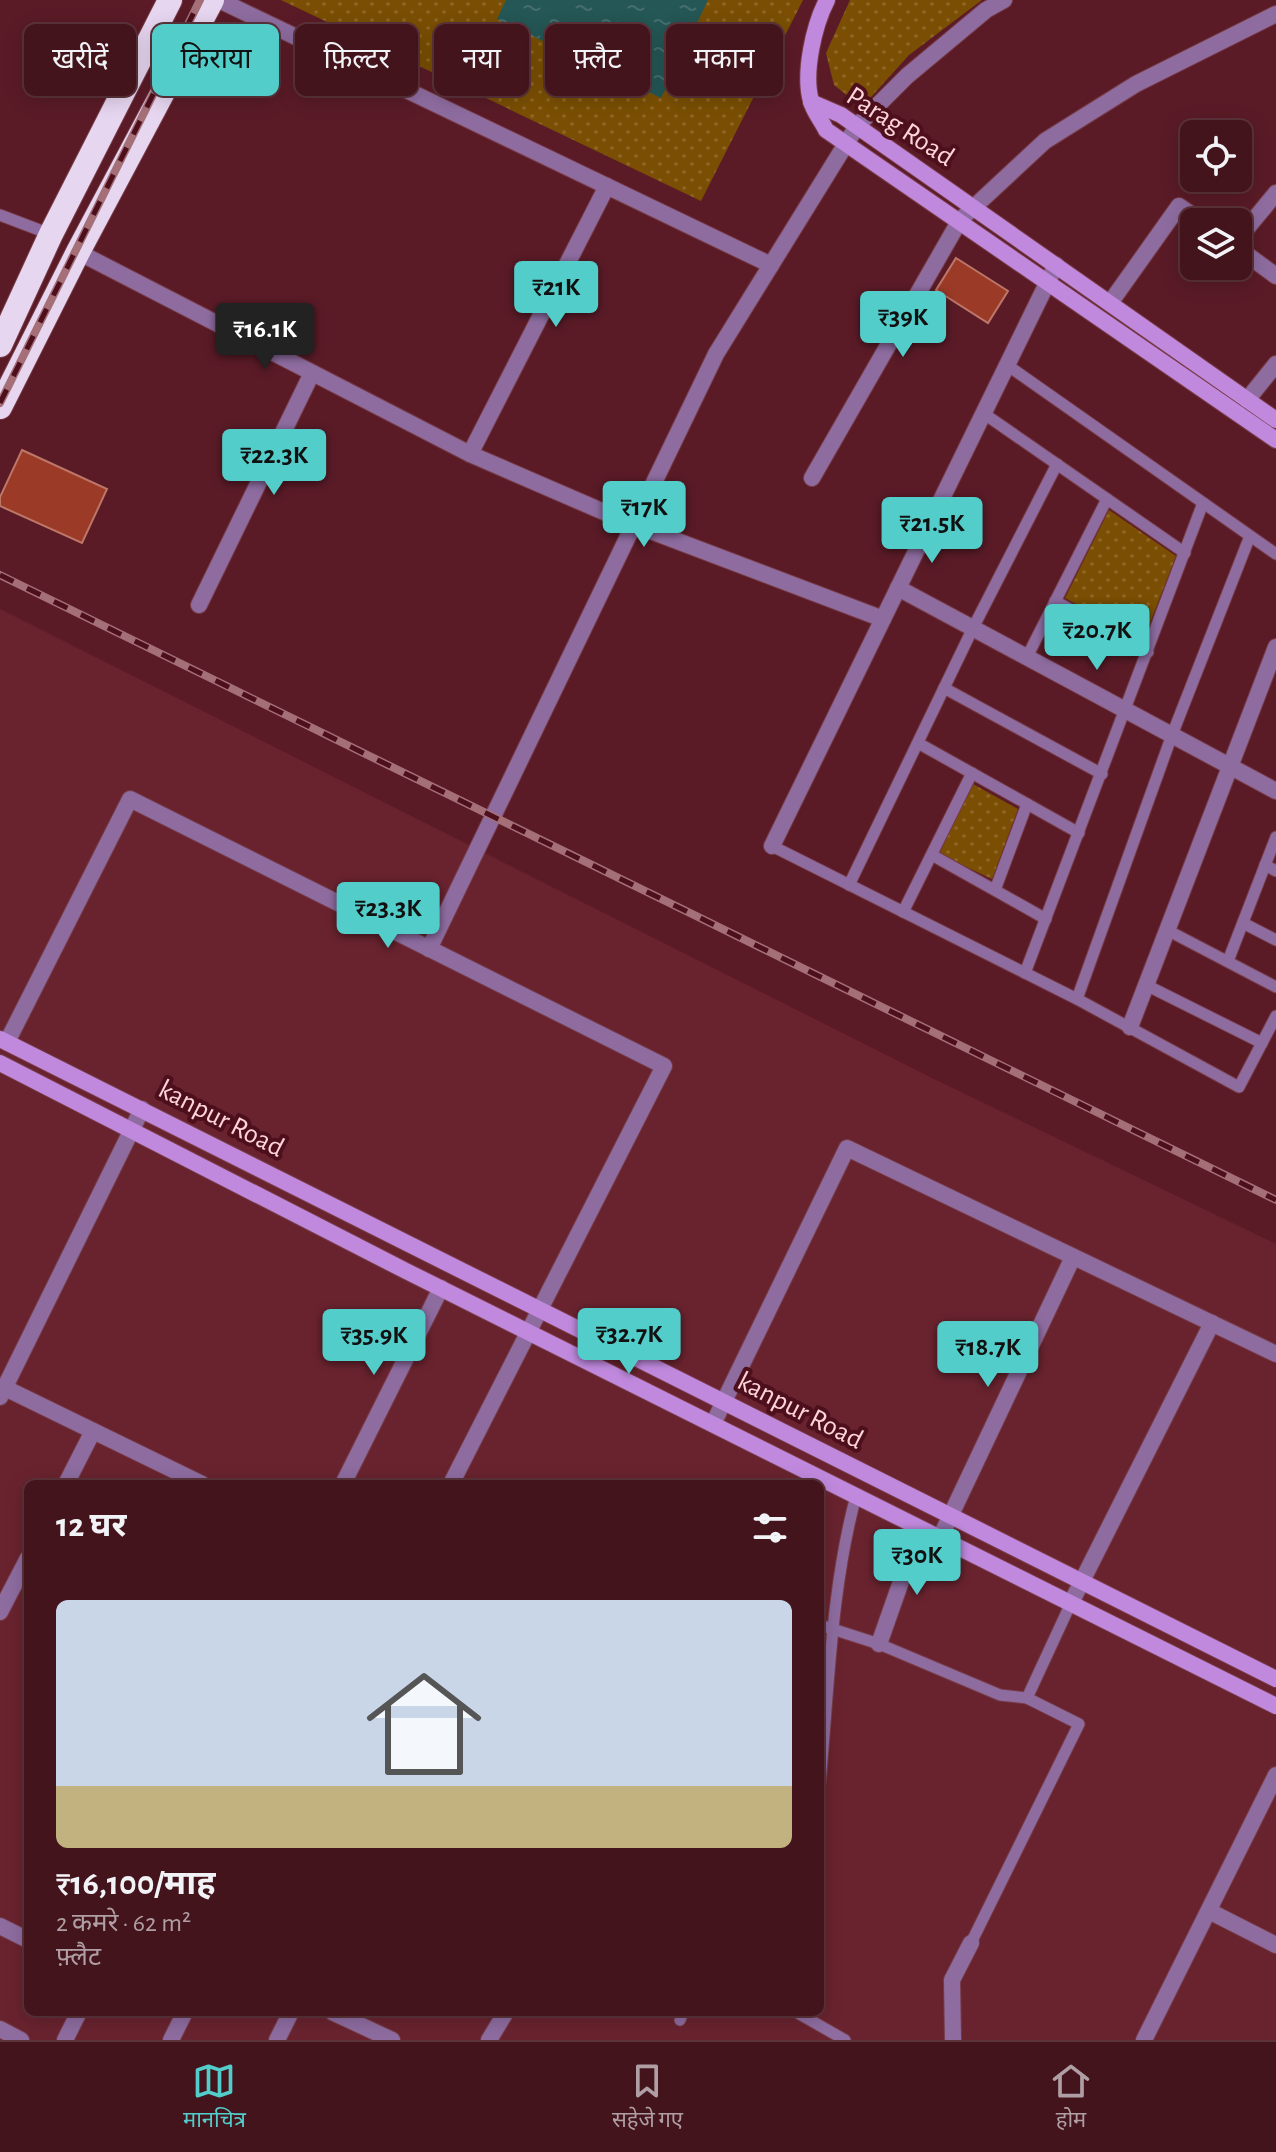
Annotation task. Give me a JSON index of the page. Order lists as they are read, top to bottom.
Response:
{
  "streets": {
    "street": ["Parag Road", "kanpur Road"]
  },
  "page": {
    "chip": [
      "खरीदें",
      "किराया",
      "फ़िल्टर",
      "नया",
      "फ़्लैट",
      "मकान"
    ],
    "price": [
      "₹21K",
      "₹39K",
      "₹16.1K",
      "₹22.3K",
      "₹17K",
      "₹21.5K",
      "₹20.7K",
      "₹23.3K",
      "₹32.7K",
      "₹35.9K",
      "₹18.7K",
      "₹30K"
    ],
    "heading": "12 घर",
    "list": [
      {
        "name": "₹16,100/माह",
        "note": "2 कमरे · 62 m² · फ़्लैट"
      }
    ],
    "tabs": ["मानचित्र", "सहेजे गए", "होम"]
  }
}
